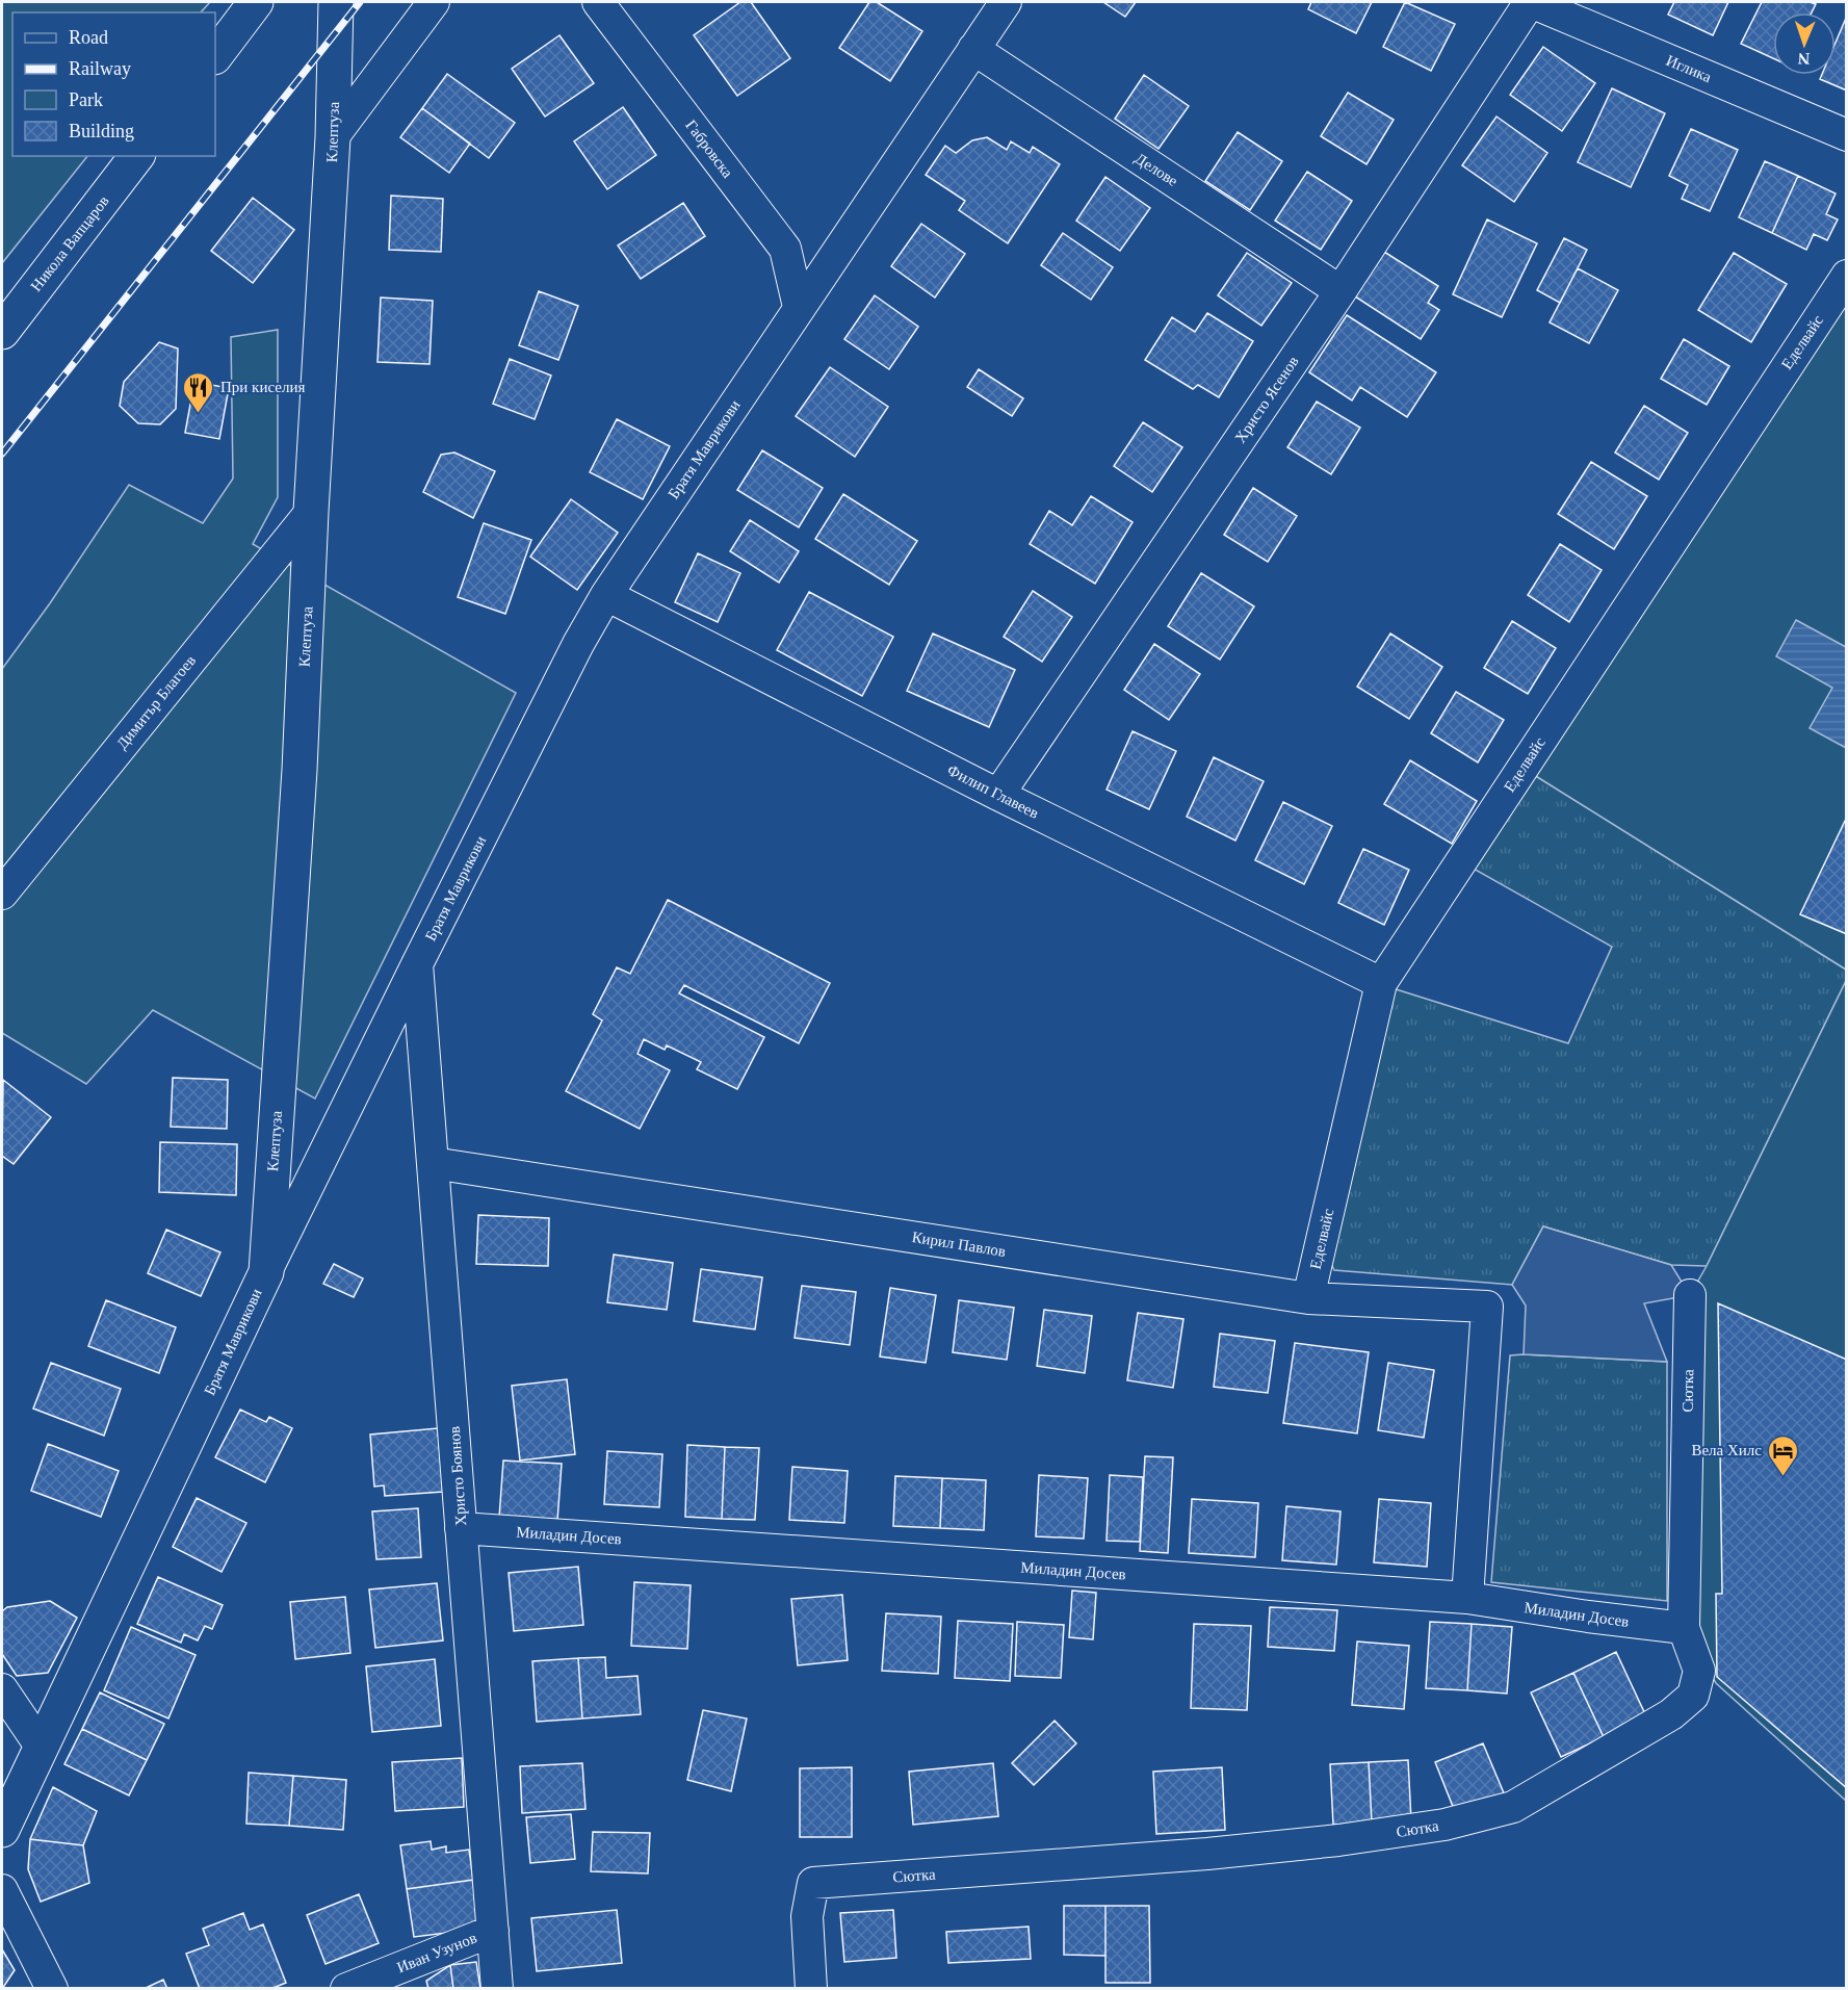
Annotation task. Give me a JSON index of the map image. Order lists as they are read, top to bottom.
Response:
{
  "streets": {
    "street": [
      "Иглика",
      "Клептуза",
      "Габровска",
      "Делове",
      "Никола Вапцаров",
      "Еделвайс",
      "Христо Ясенов",
      "Братя Маврикови",
      "Димитър Благоев",
      "Филип Главеев",
      "Кирил Павлов",
      "Сютка",
      "Христо Боянов",
      "Миладин Досев",
      "Иван Узунов"
    ]
  },
  "crossings": [
    ["Иглика", "Христо Ясенов"],
    ["Клептуза", "Братя Маврикови"],
    ["Клептуза", "Димитър Благоев"],
    ["Габровска", "Братя Маврикови"],
    ["Делове", "Христо Ясенов"],
    ["Делове", "Братя Маврикови"],
    ["Еделвайс", "Филип Главеев"],
    ["Еделвайс", "Кирил Павлов"],
    ["Христо Ясенов", "Филип Главеев"],
    ["Братя Маврикови", "Филип Главеев"],
    ["Братя Маврикови", "Христо Боянов"],
    ["Кирил Павлов", "Христо Боянов"],
    ["Кирил Павлов", "Миладин Досев"],
    ["Сютка", "Миладин Досев"],
    ["Христо Боянов", "Миладин Досев"],
    ["Христо Боянов", "Иван Узунов"]
  ],
  "places": {
    "restaurant": ["При киселия"],
    "hotel": ["Вела Хилс"]
  },
  "legend": [
    "Road",
    "Railway",
    "Park",
    "Building"
  ],
  "north": "bottom"
}
